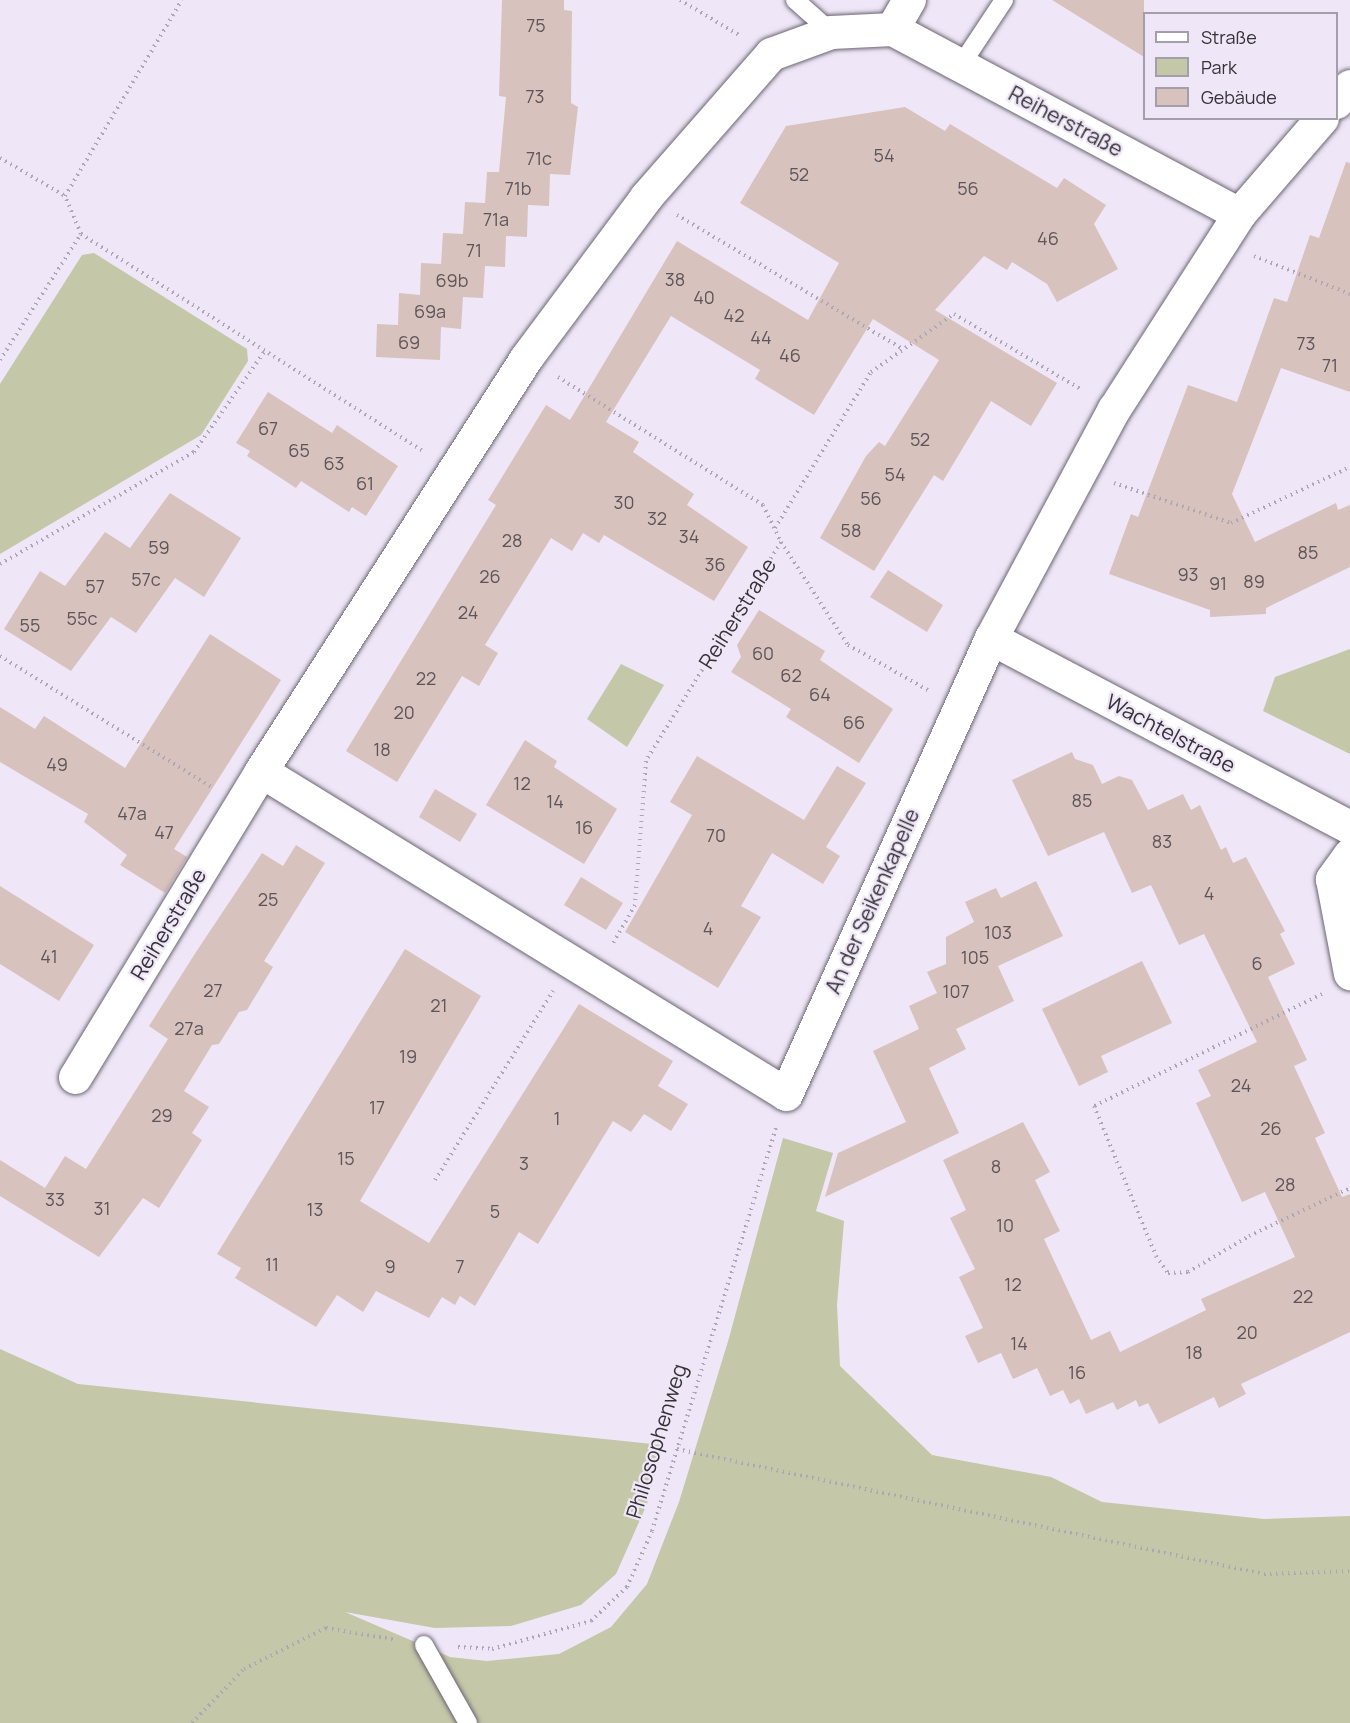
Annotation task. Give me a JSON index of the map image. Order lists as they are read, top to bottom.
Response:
{
  "streets": {
    "street": ["Reiherstraße", "Wachtelstraße", "An der Seikenkapelle"],
    "path": ["Philosophenweg"]
  },
  "crossings": [
    ["Reiherstraße", "An der Seikenkapelle"],
    ["Wachtelstraße", "An der Seikenkapelle"],
    ["An der Seikenkapelle", "Philosophenweg"]
  ],
  "house_numbers": [
    "75",
    "73",
    "54",
    "71c",
    "52",
    "71b",
    "56",
    "71a",
    "46",
    "71",
    "38",
    "69b",
    "40",
    "69a",
    "42",
    "44",
    "69",
    "73",
    "46",
    "71",
    "67",
    "52",
    "65",
    "63",
    "54",
    "61",
    "56",
    "30",
    "32",
    "58",
    "34",
    "28",
    "59",
    "85",
    "36",
    "93",
    "26",
    "57c",
    "89",
    "91",
    "57",
    "24",
    "55c",
    "55",
    "60",
    "62",
    "22",
    "64",
    "20",
    "66",
    "18",
    "49",
    "12",
    "85",
    "14",
    "47a",
    "16",
    "47",
    "70",
    "83",
    "4",
    "25",
    "4",
    "103",
    "41",
    "105",
    "6",
    "27",
    "107",
    "21",
    "27a",
    "19",
    "24",
    "17",
    "29",
    "1",
    "26",
    "15",
    "3",
    "8",
    "28",
    "33",
    "31",
    "13",
    "5",
    "10",
    "11",
    "9",
    "7",
    "12",
    "22",
    "20",
    "14",
    "18",
    "16"
  ],
  "legend": ["Straße", "Park", "Gebäude"]
}
